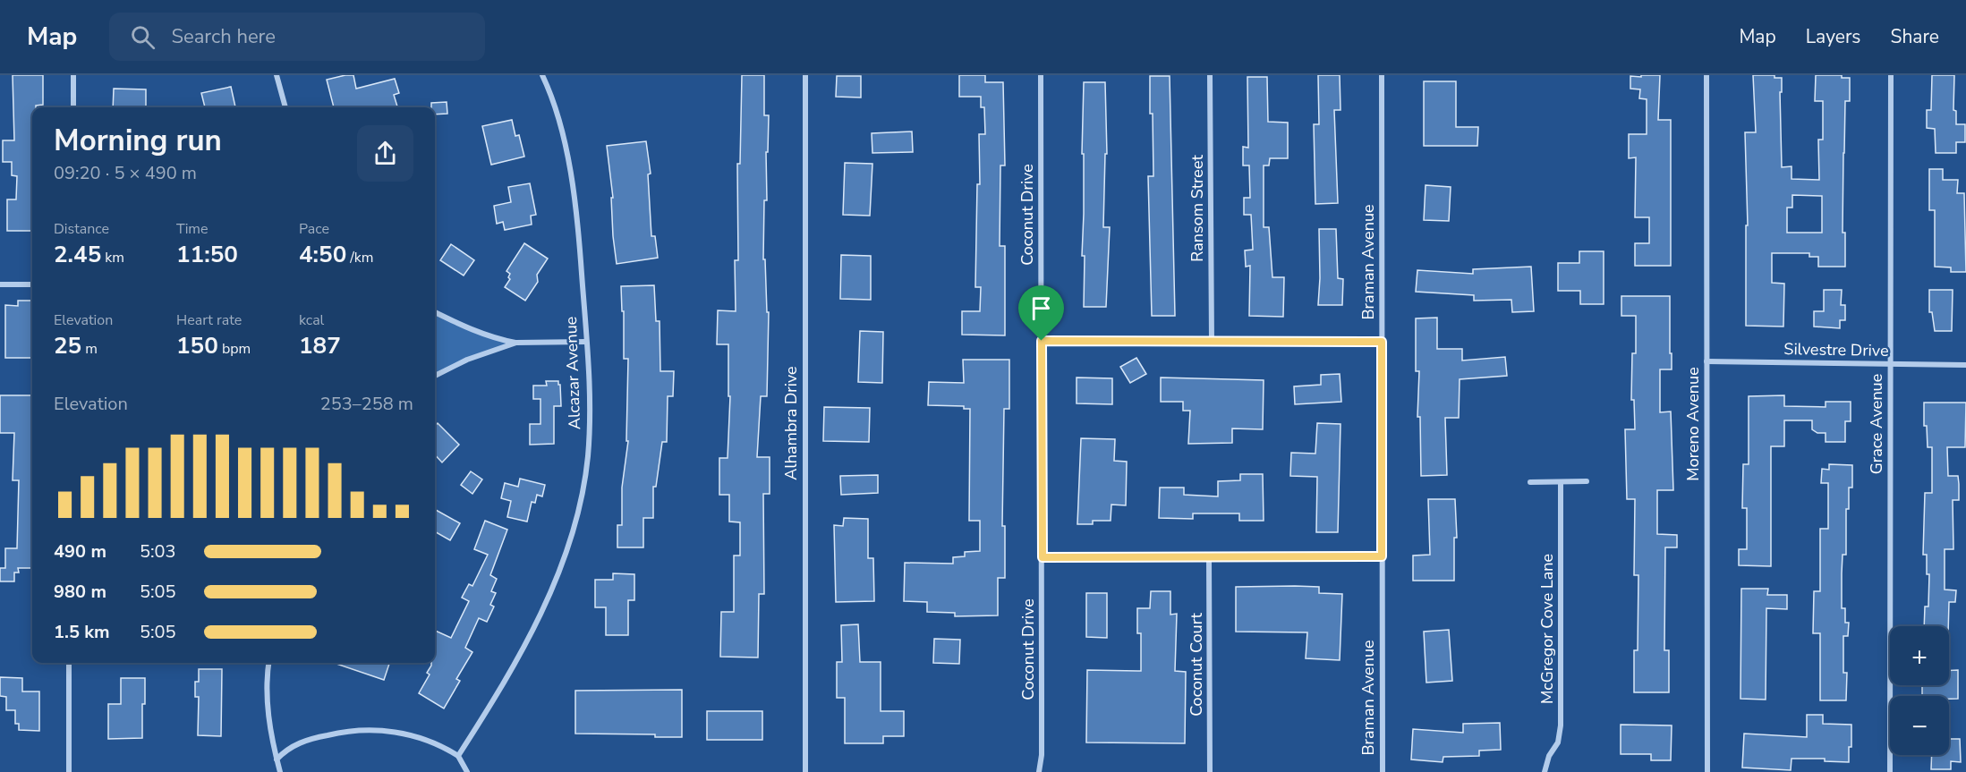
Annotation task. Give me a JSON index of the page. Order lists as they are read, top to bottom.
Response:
{
  "streets": {
    "street": [
      "Ransom Street",
      "Coconut Drive",
      "Braman Avenue",
      "Silvestre Drive",
      "Alcazar Avenue",
      "Alhambra Drive",
      "Moreno Avenue",
      "Grace Avenue",
      "McGregor Cove Lane",
      "Coconut Court"
    ]
  },
  "crossings": [
    ["Silvestre Drive", "Moreno Avenue"],
    ["Silvestre Drive", "Grace Avenue"]
  ],
  "page": {
    "header": "Map",
    "search": "Search here",
    "nav": ["Map", "Layers", "Share"],
    "heading": ["Morning run", "09:20 · 5 × 490 m"],
    "stats": [
      ["Distance", "2.45 km"],
      ["Time", "11:50"],
      ["Pace", "4:50 /km"],
      ["Elevation", "25 m"],
      ["Heart rate", "150 bpm"],
      ["kcal", "187"]
    ],
    "chart": ["Elevation", "253–258 m"],
    "list": [
      {
        "name": "490 m",
        "note": "5:03"
      },
      {
        "name": "980 m",
        "note": "5:05"
      },
      {
        "name": "1.5 km",
        "note": "5:05"
      }
    ],
    "map_buttons": ["+", "−"]
  }
}
